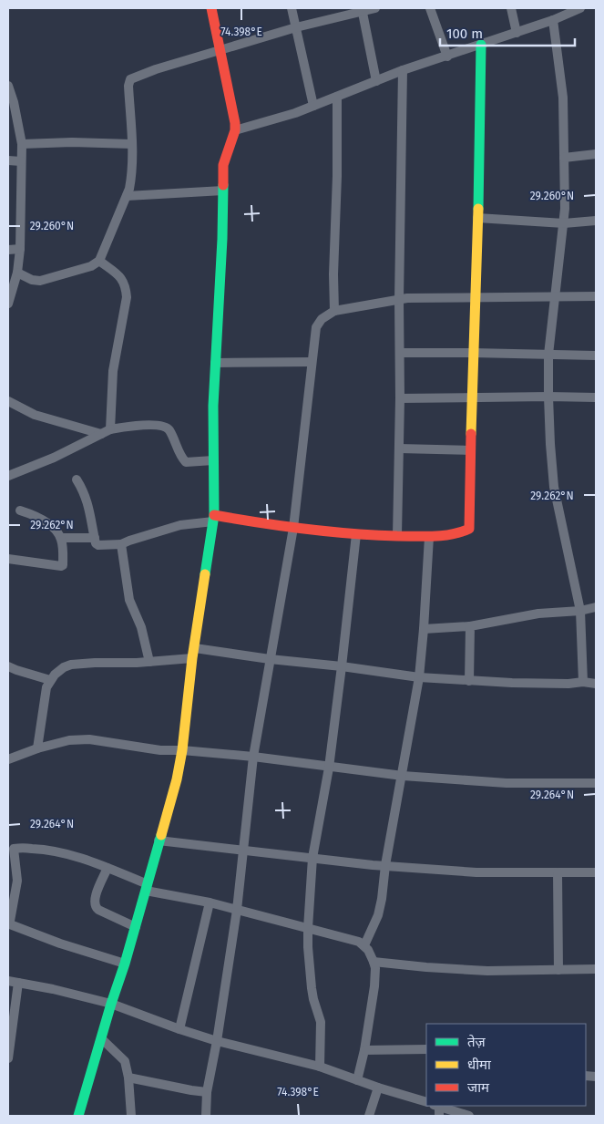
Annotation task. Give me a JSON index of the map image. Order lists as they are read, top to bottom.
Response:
{
  "legend": ["तेज़", "धीमा", "जाम"],
  "scale_bar": "100 m",
  "coordinates": [
    "74.398°E",
    "29.260°N",
    "29.262°N",
    "29.264°N"
  ]
}
